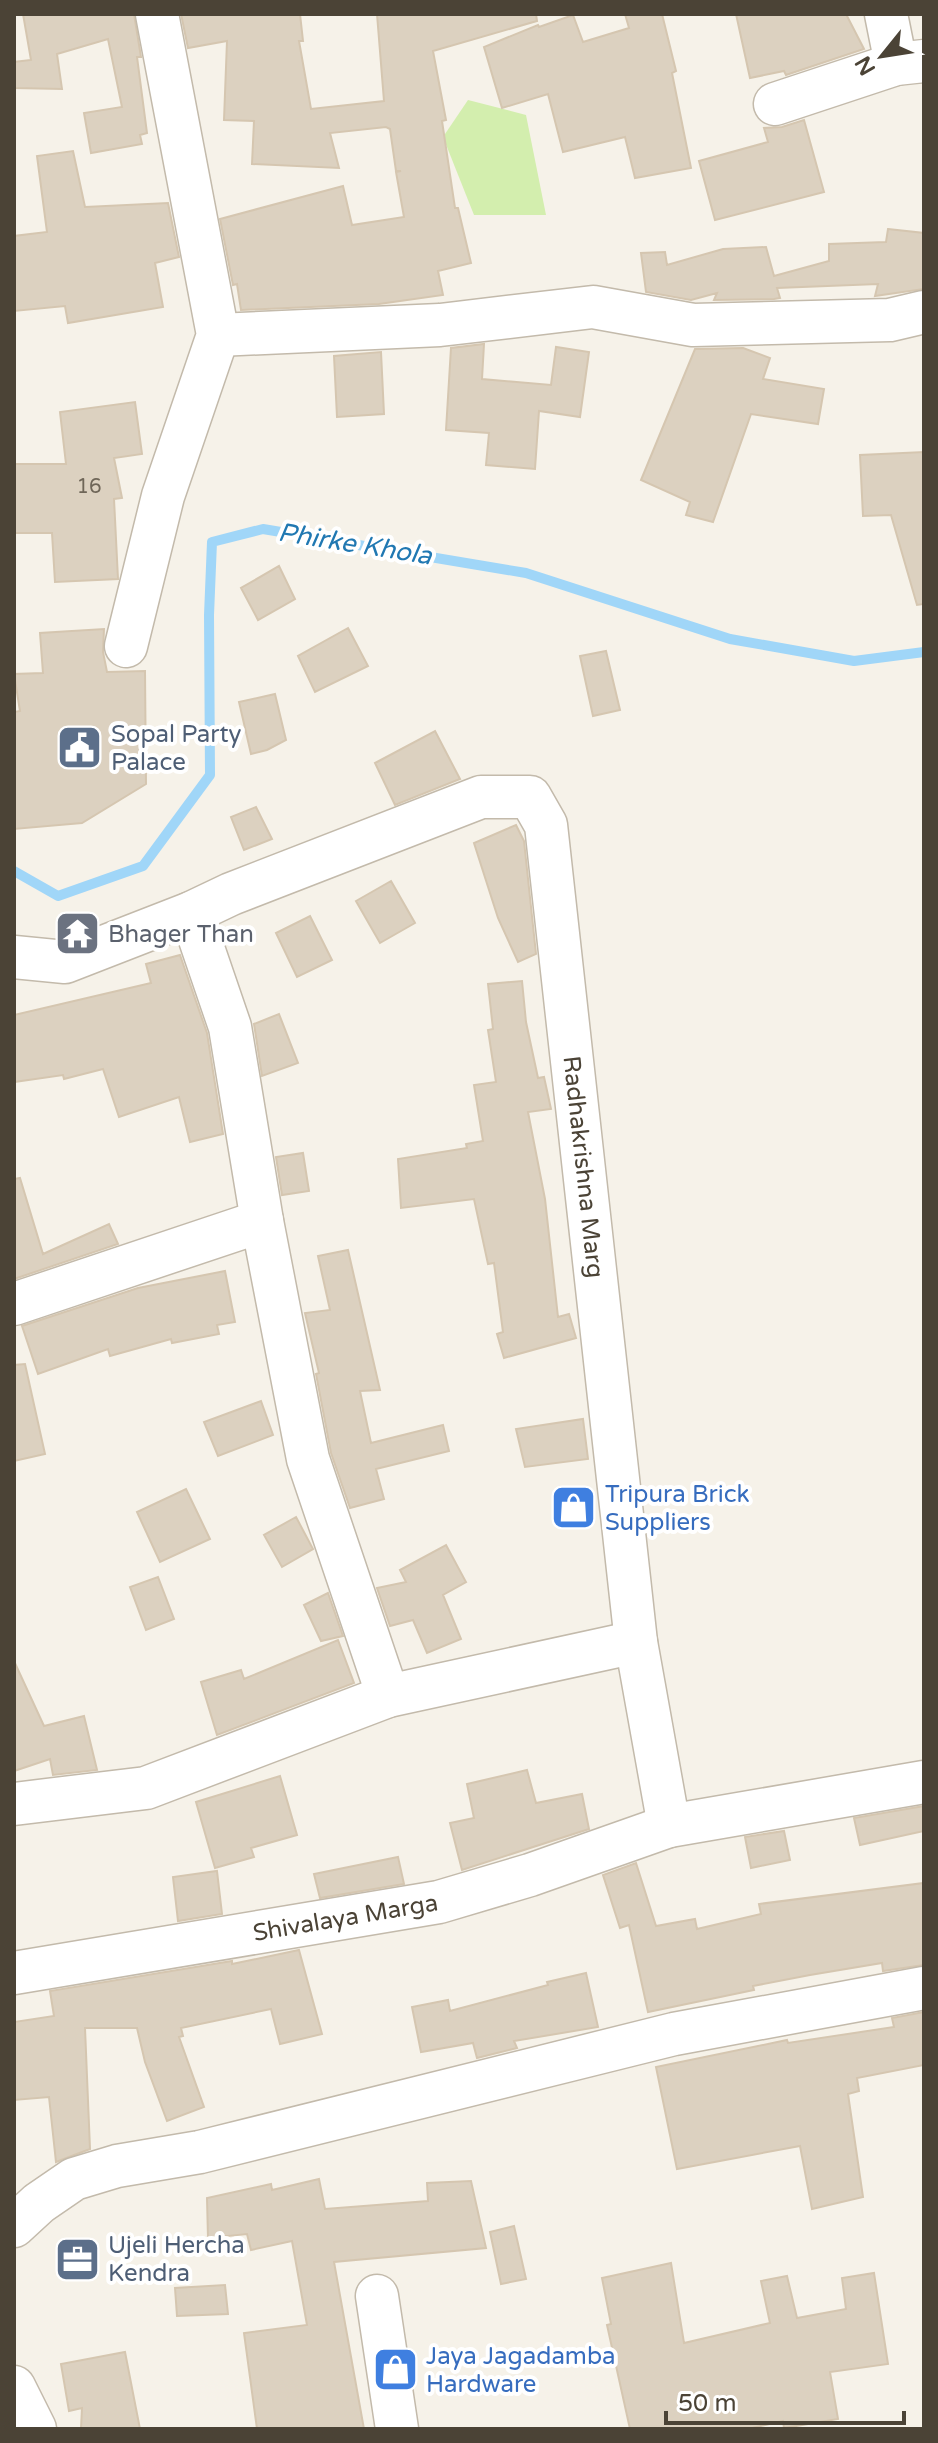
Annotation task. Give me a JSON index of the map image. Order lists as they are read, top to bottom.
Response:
{
  "streets": {
    "street": ["Radhakrishna Marg", "Shivalaya Marga"]
  },
  "crossings": [
    ["Radhakrishna Marg", "Shivalaya Marga"]
  ],
  "water": ["Phirke Khola"],
  "places": {
    "public building": ["Sopal Party Palace"],
    "temple": ["Bhager Than"],
    "shop": ["Tripura Brick Suppliers", "Jaya Jagadamba Hardware"],
    "office": ["Ujeli Hercha Kendra"]
  },
  "house_numbers": ["16"],
  "scale_bar": "50 m",
  "north": "bottom left"
}
